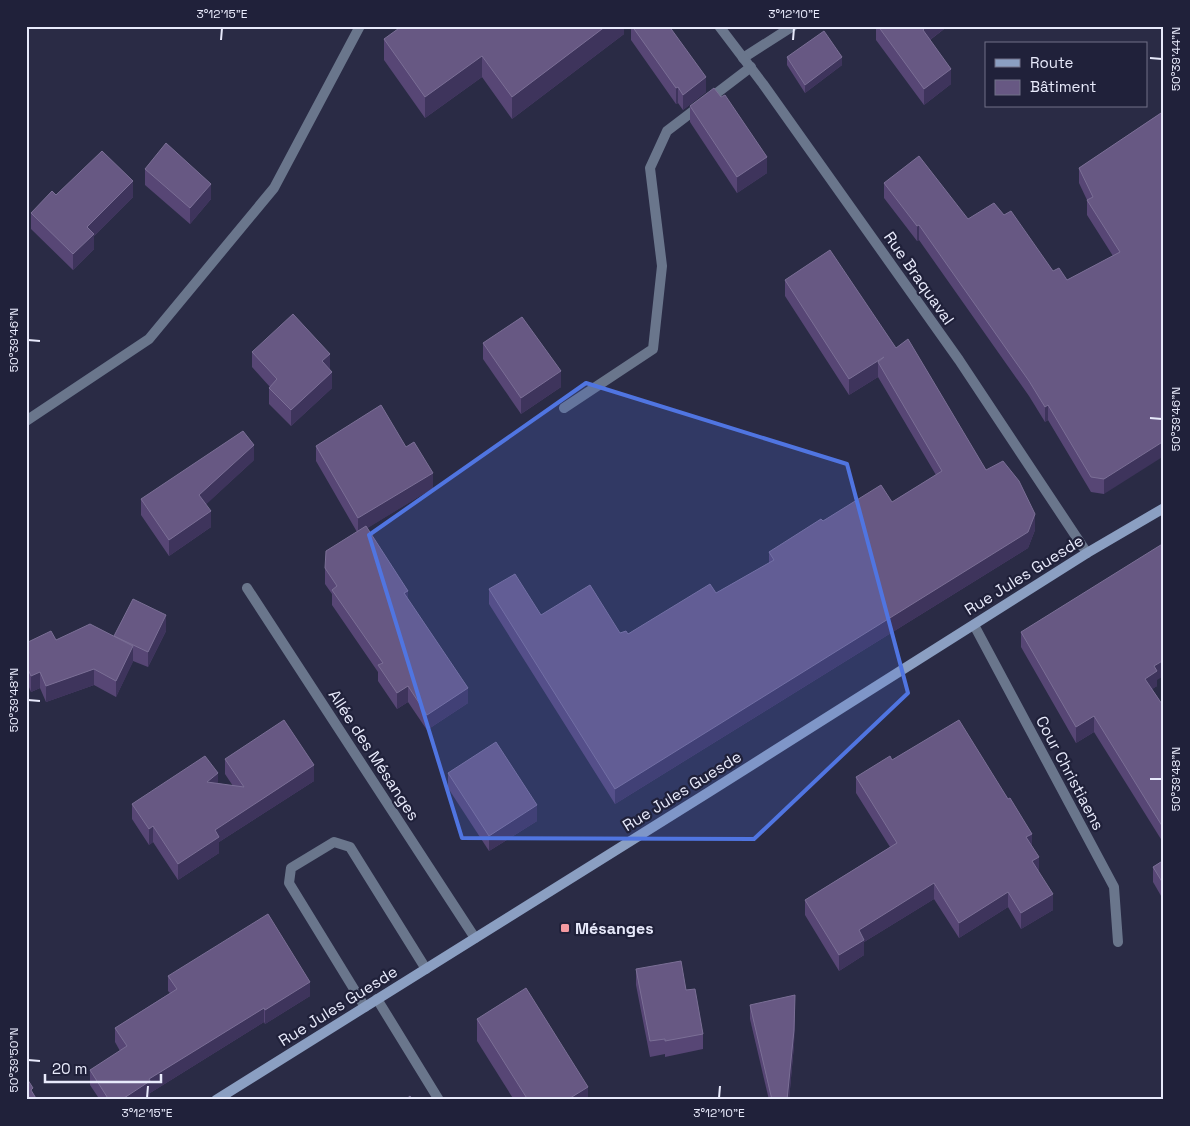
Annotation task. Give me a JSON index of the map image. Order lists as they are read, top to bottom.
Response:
{
  "streets": {
    "main road": ["Rue Jules Guesde"],
    "street": ["Rue Braquaval", "Allée des Mésanges", "Cour Christiaens"]
  },
  "crossings": [
    ["Rue Braquaval", "Rue Jules Guesde"],
    ["Rue Jules Guesde", "Allée des Mésanges"],
    ["Rue Jules Guesde", "Cour Christiaens"]
  ],
  "places": {
    "transit": ["Mésanges"]
  },
  "legend": ["Route", "Bâtiment"],
  "scale_bar": "20 m",
  "coordinates": [
    "3°12'15\"E",
    "3°12'10\"E",
    "50°39'44\"N",
    "50°39'46\"N",
    "50°39'48\"N",
    "50°39'50\"N"
  ]
}
